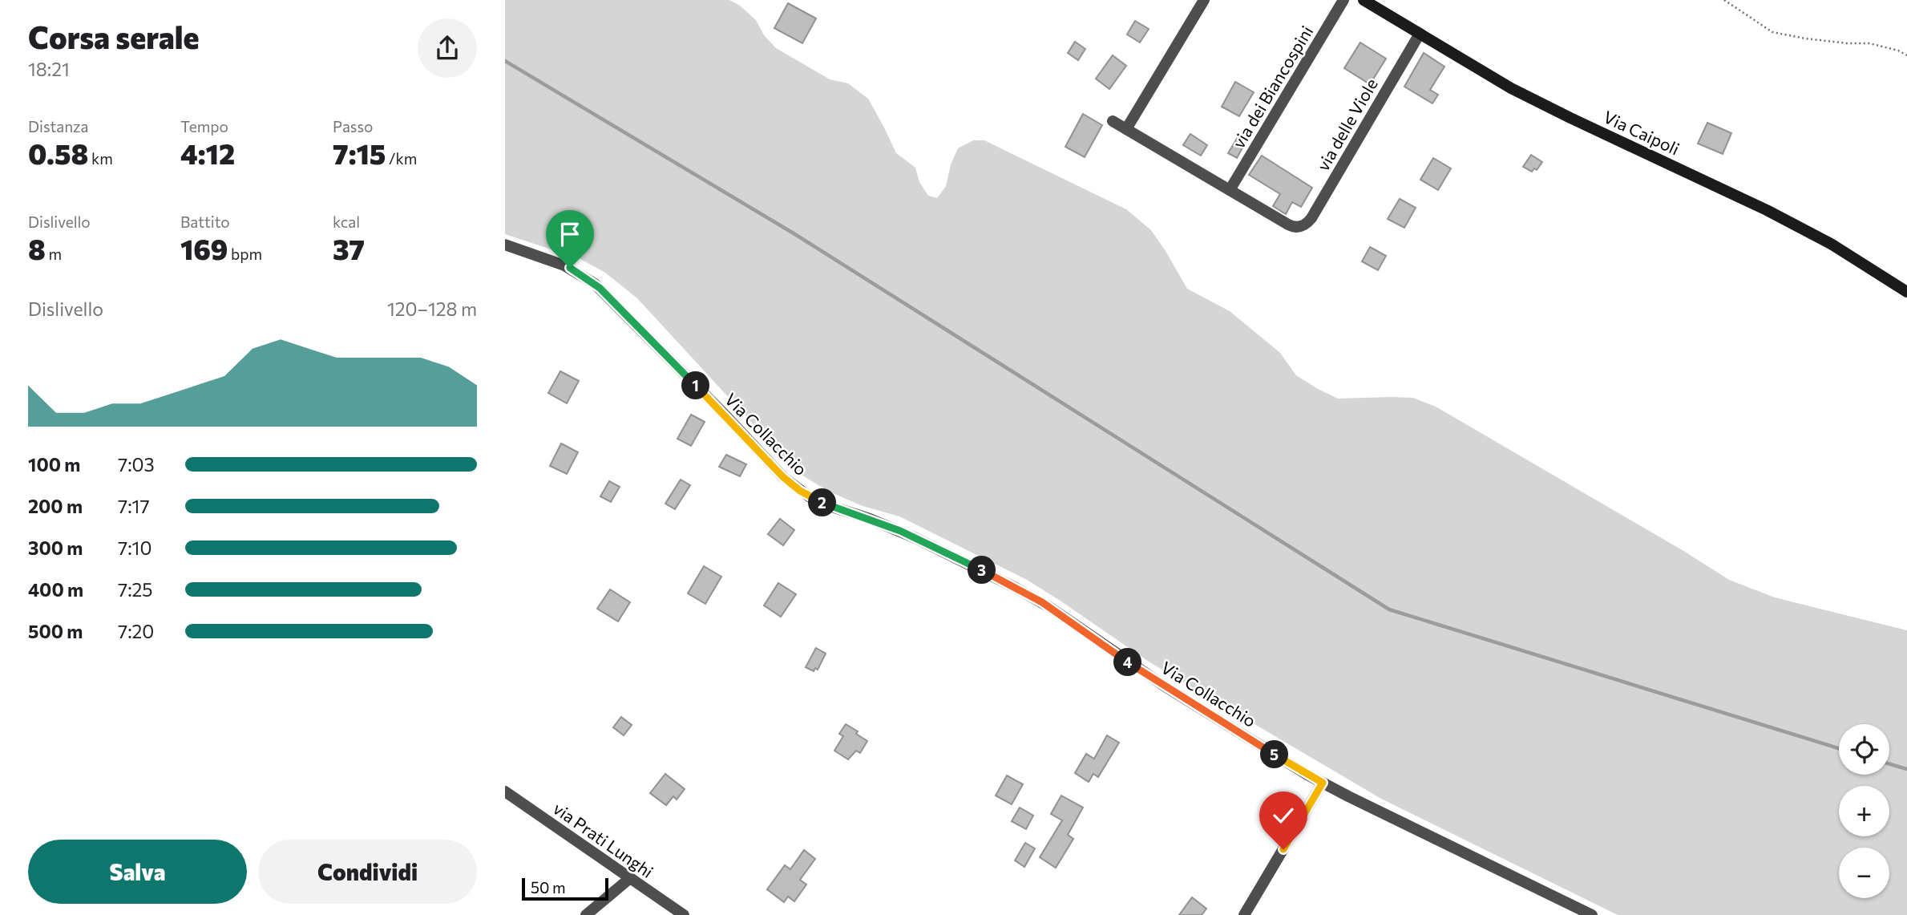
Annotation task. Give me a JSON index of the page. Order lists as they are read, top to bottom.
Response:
{
  "streets": {
    "street": [
      "via dei Biancospini",
      "via delle Viole",
      "Via Caipoli",
      "Via Collacchio",
      "via Prati Lunghi"
    ]
  },
  "crossings": [
    ["via dei Biancospini", "via delle Viole"],
    ["via delle Viole", "Via Caipoli"]
  ],
  "scale_bar": "50 m",
  "page": {
    "heading": ["Corsa serale", "18:21"],
    "stats": [
      ["Distanza", "0.58 km"],
      ["Tempo", "4:12"],
      ["Passo", "7:15 /km"],
      ["Dislivello", "8 m"],
      ["Battito", "169 bpm"],
      ["kcal", "37"]
    ],
    "chart": ["Dislivello", "120–128 m"],
    "pins": [
      "1",
      "2",
      "3",
      "4",
      "5"
    ],
    "list": [
      {
        "name": "100 m",
        "note": "7:03"
      },
      {
        "name": "200 m",
        "note": "7:17"
      },
      {
        "name": "300 m",
        "note": "7:10"
      },
      {
        "name": "400 m",
        "note": "7:25"
      },
      {
        "name": "500 m",
        "note": "7:20"
      }
    ],
    "map_buttons": ["+", "−"],
    "buttons": ["Salva", "Condividi"],
    "scale": "50 m"
  }
}
